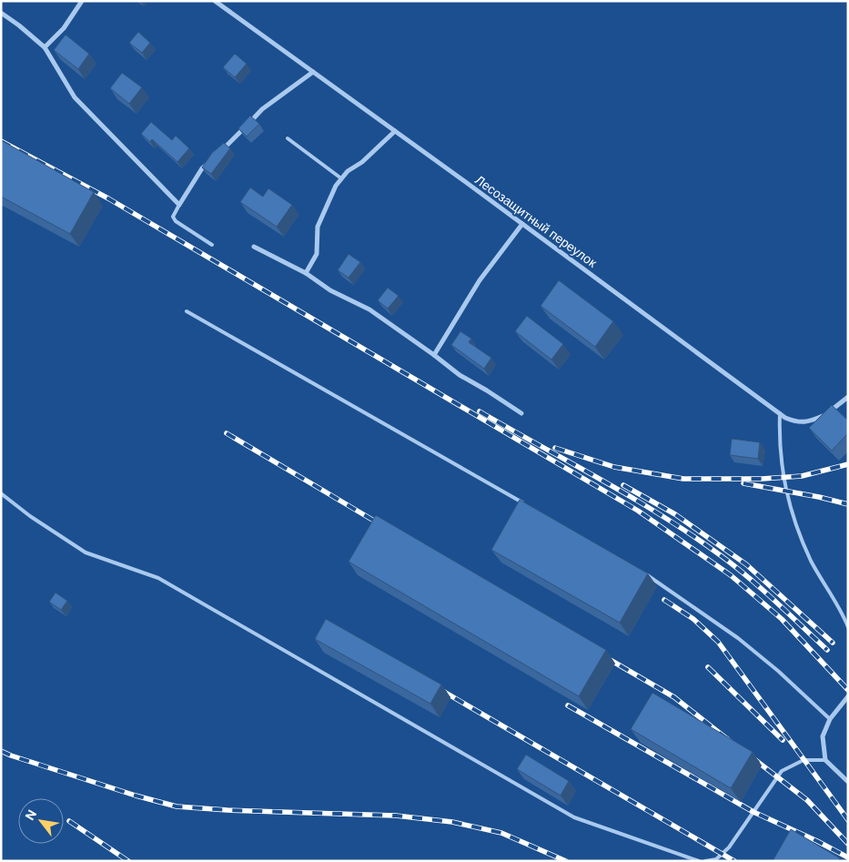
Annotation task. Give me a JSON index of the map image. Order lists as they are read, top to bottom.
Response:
{
  "streets": {
    "street": ["Лесозащитный переулок"]
  },
  "north": "top left"
}
